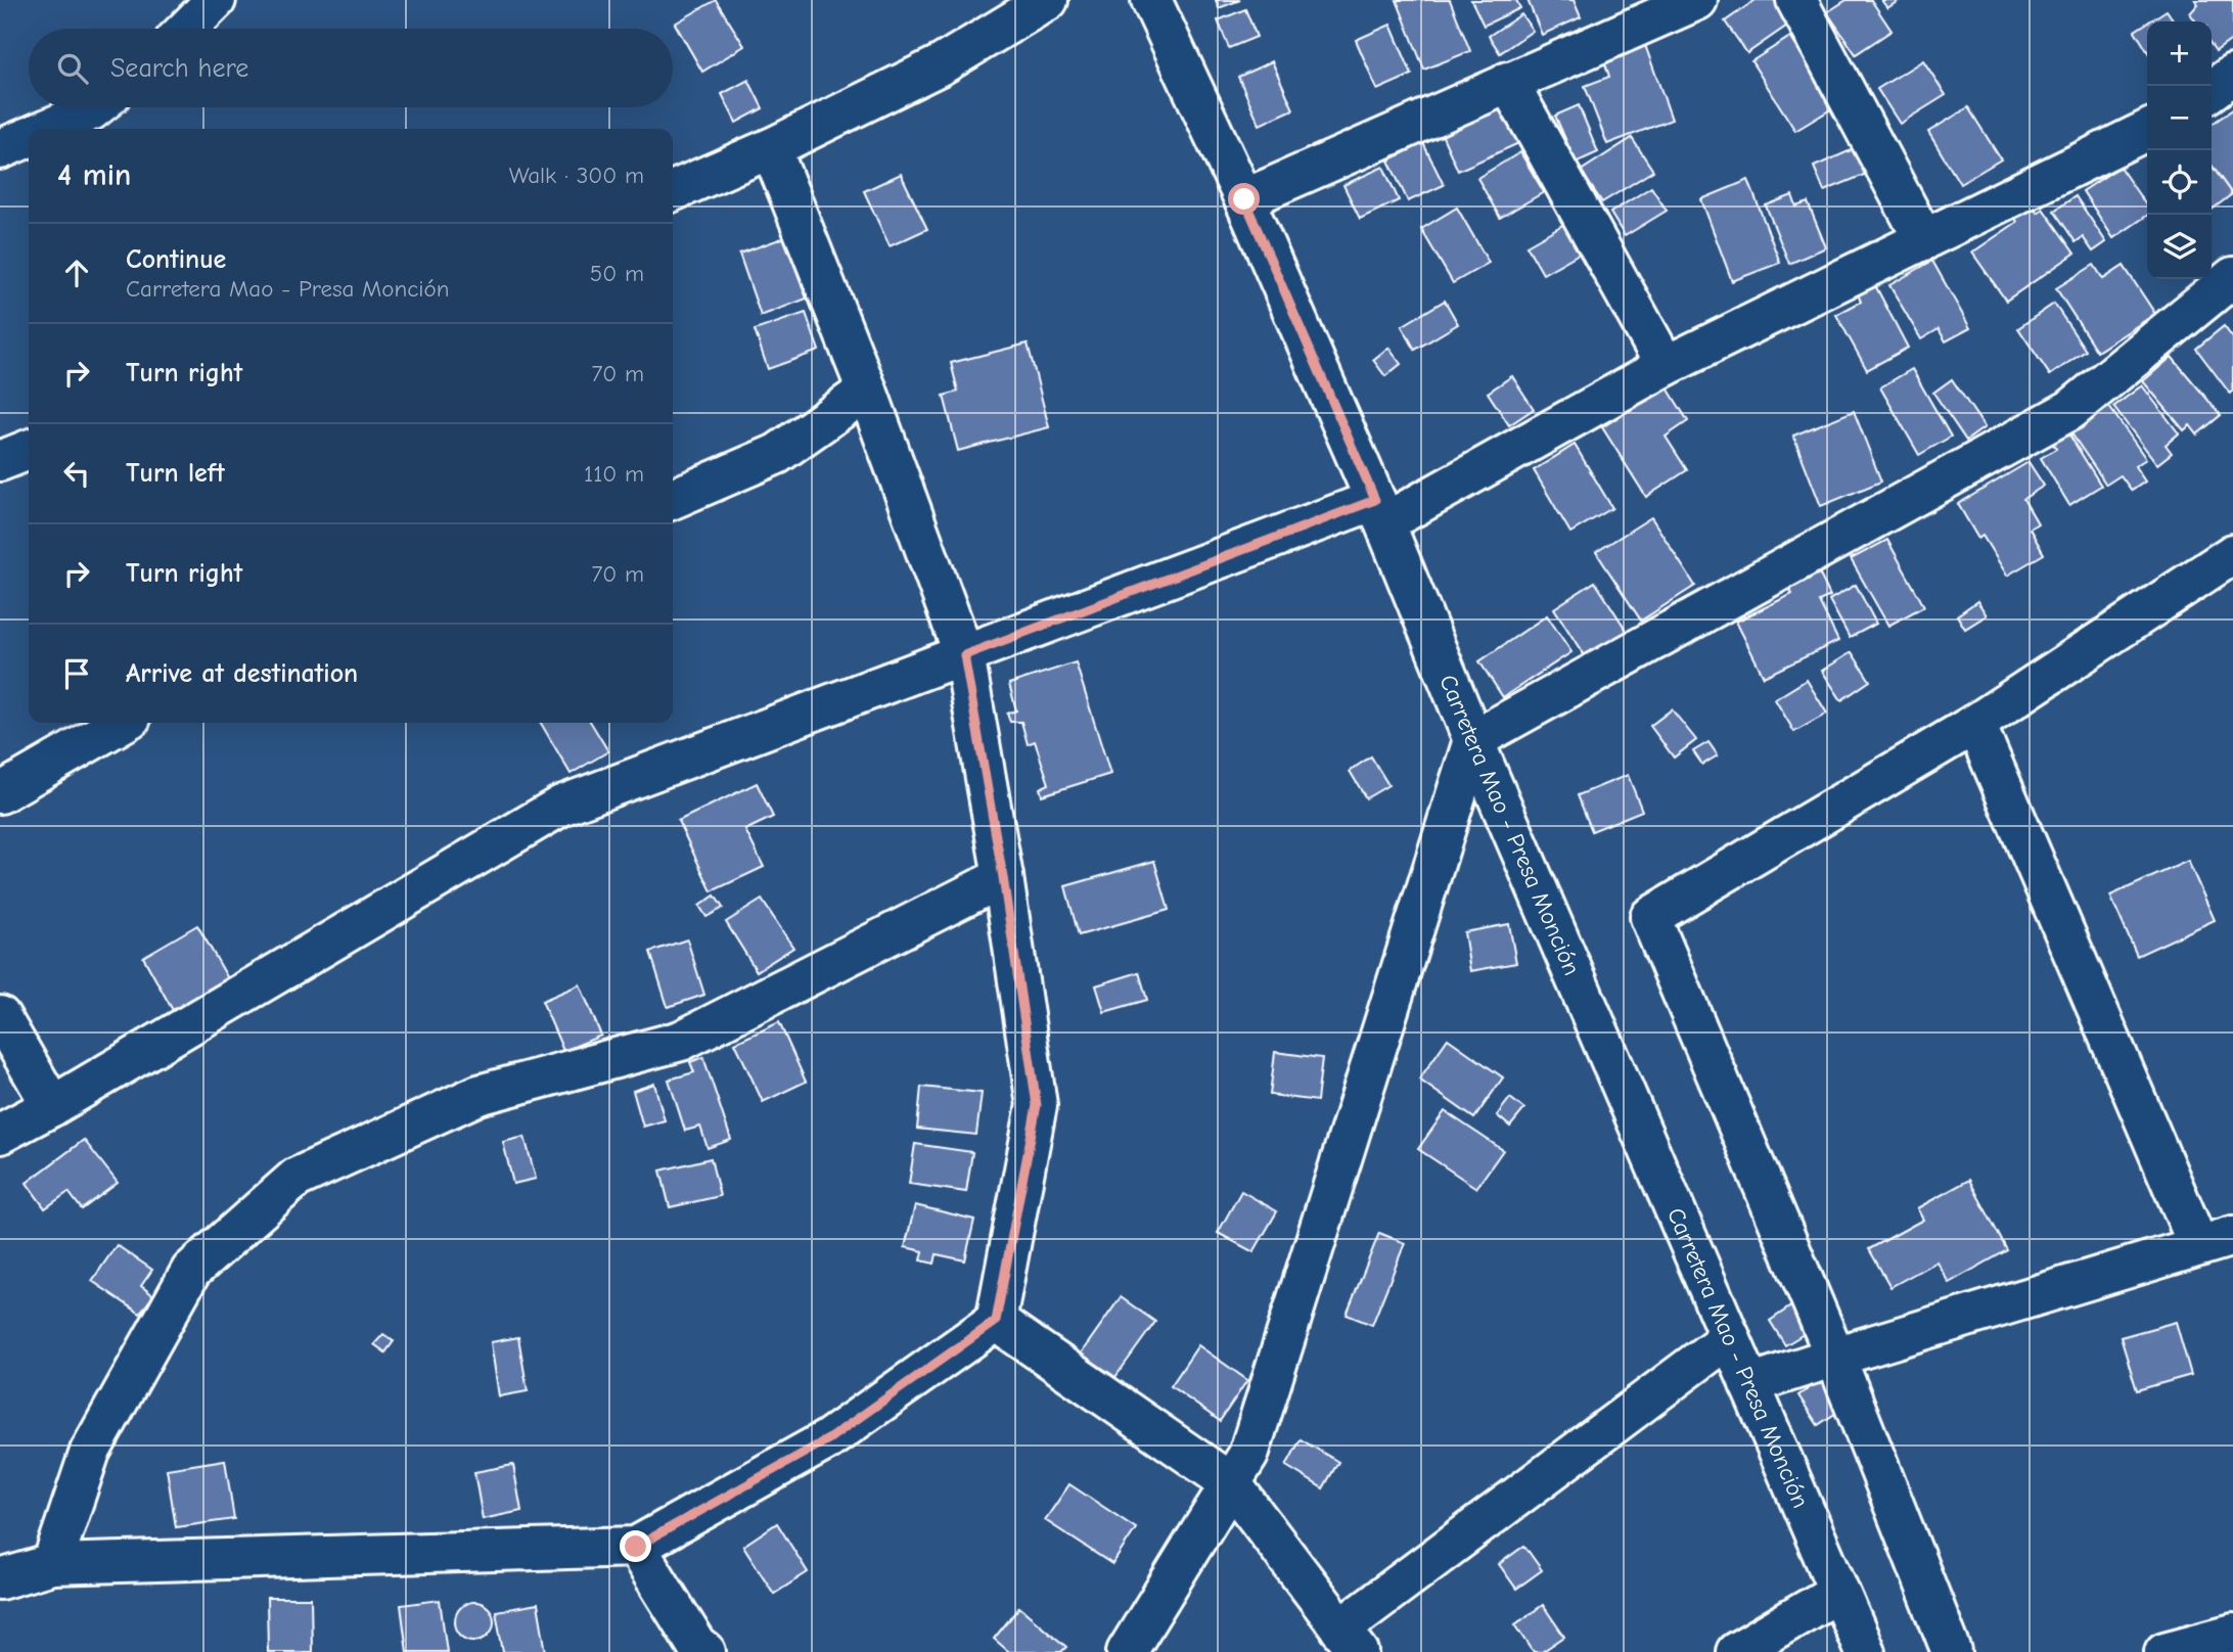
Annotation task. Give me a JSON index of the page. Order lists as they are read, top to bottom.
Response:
{
  "streets": {
    "street": ["Carretera Mao - Presa Monción"]
  },
  "page": {
    "map_buttons": ["+", "−"],
    "search": "Search here",
    "heading": ["4 min", "Walk · 300 m"],
    "list": [
      ["Continue", "Carretera Mao - Presa Monción", "50 m"],
      ["Turn right", "70 m"],
      ["Turn left", "110 m"],
      ["Turn right", "70 m"],
      "Arrive at destination"
    ]
  }
}
